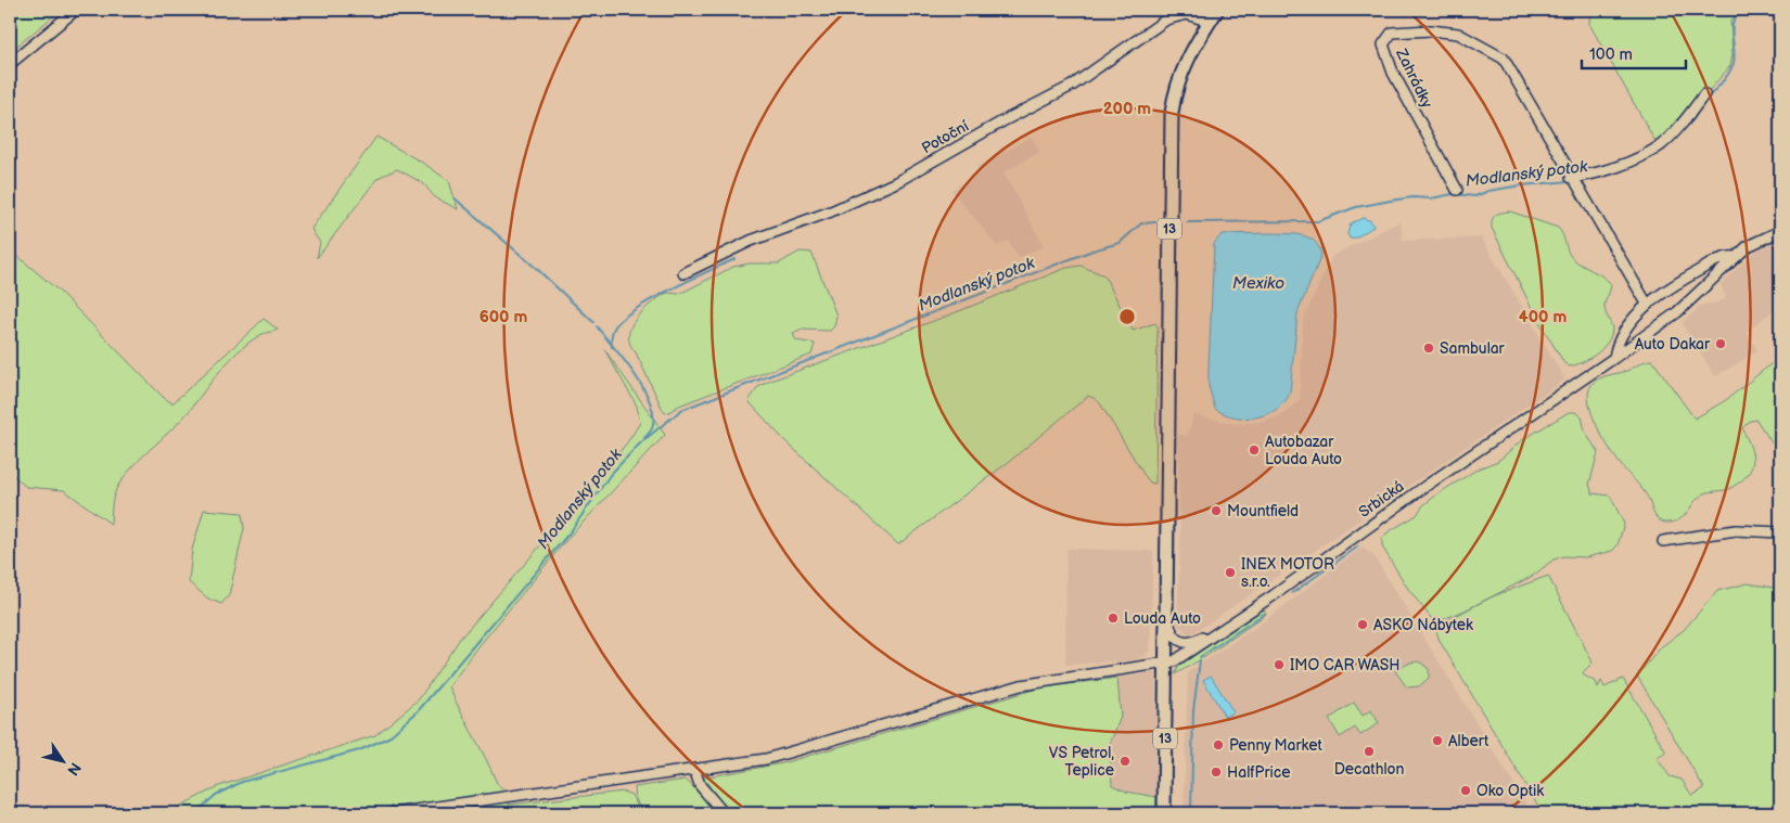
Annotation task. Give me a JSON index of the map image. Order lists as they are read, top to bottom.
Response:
{
  "streets": {
    "main road": ["13"],
    "street": ["Zahrádky", "Potoční", "Srbická"]
  },
  "crossings": [
    ["Zahrádky", "Srbická"],
    ["Potoční", "13"],
    ["13", "Srbická"]
  ],
  "water": ["Modlanský potok", "Mexiko"],
  "places": [
    "Auto Dakar",
    "Sambular",
    "Autobazar Louda Auto",
    "Mountfield",
    "INEX MOTOR s.r.o.",
    "Louda Auto",
    "ASKO Nábytek",
    "IMO CAR WASH",
    "Albert",
    "Penny Market",
    "Decathlon",
    "VS Petrol, Teplice",
    "HalfPrice",
    "Oko Optik"
  ],
  "scale_bar": "100 m",
  "north": "bottom right",
  "rings": ["200 m", "400 m", "600 m"]
}
